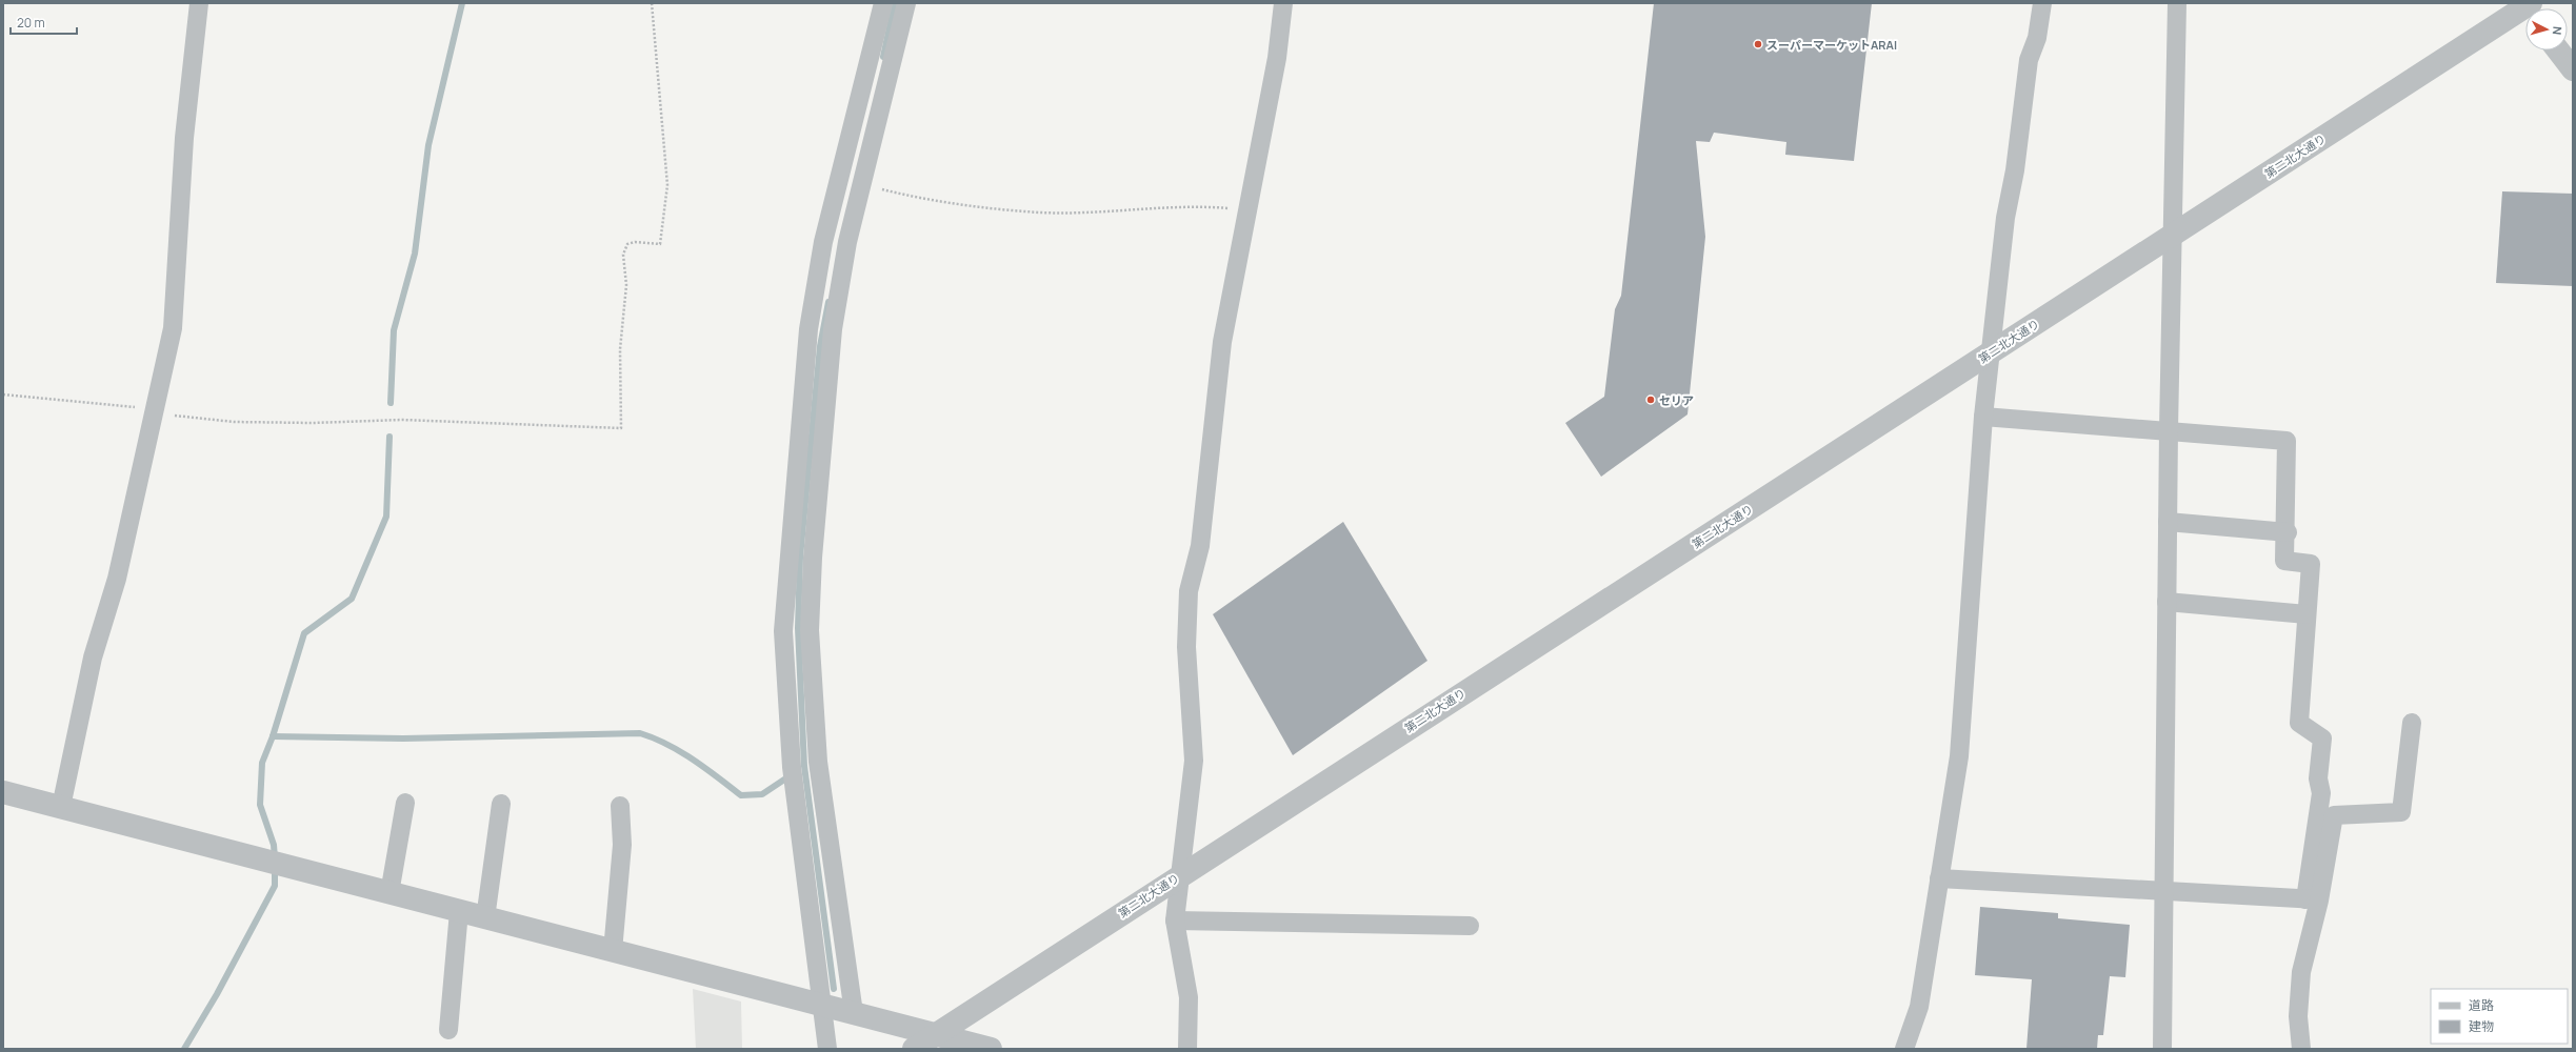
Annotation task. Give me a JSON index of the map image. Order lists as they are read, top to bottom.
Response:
{
  "streets": {
    "street": ["第二北大通り"]
  },
  "places": ["スーパーマーケットARAI", "セリア"],
  "legend": ["道路", "建物"],
  "scale_bar": "20 m",
  "north": "right"
}
